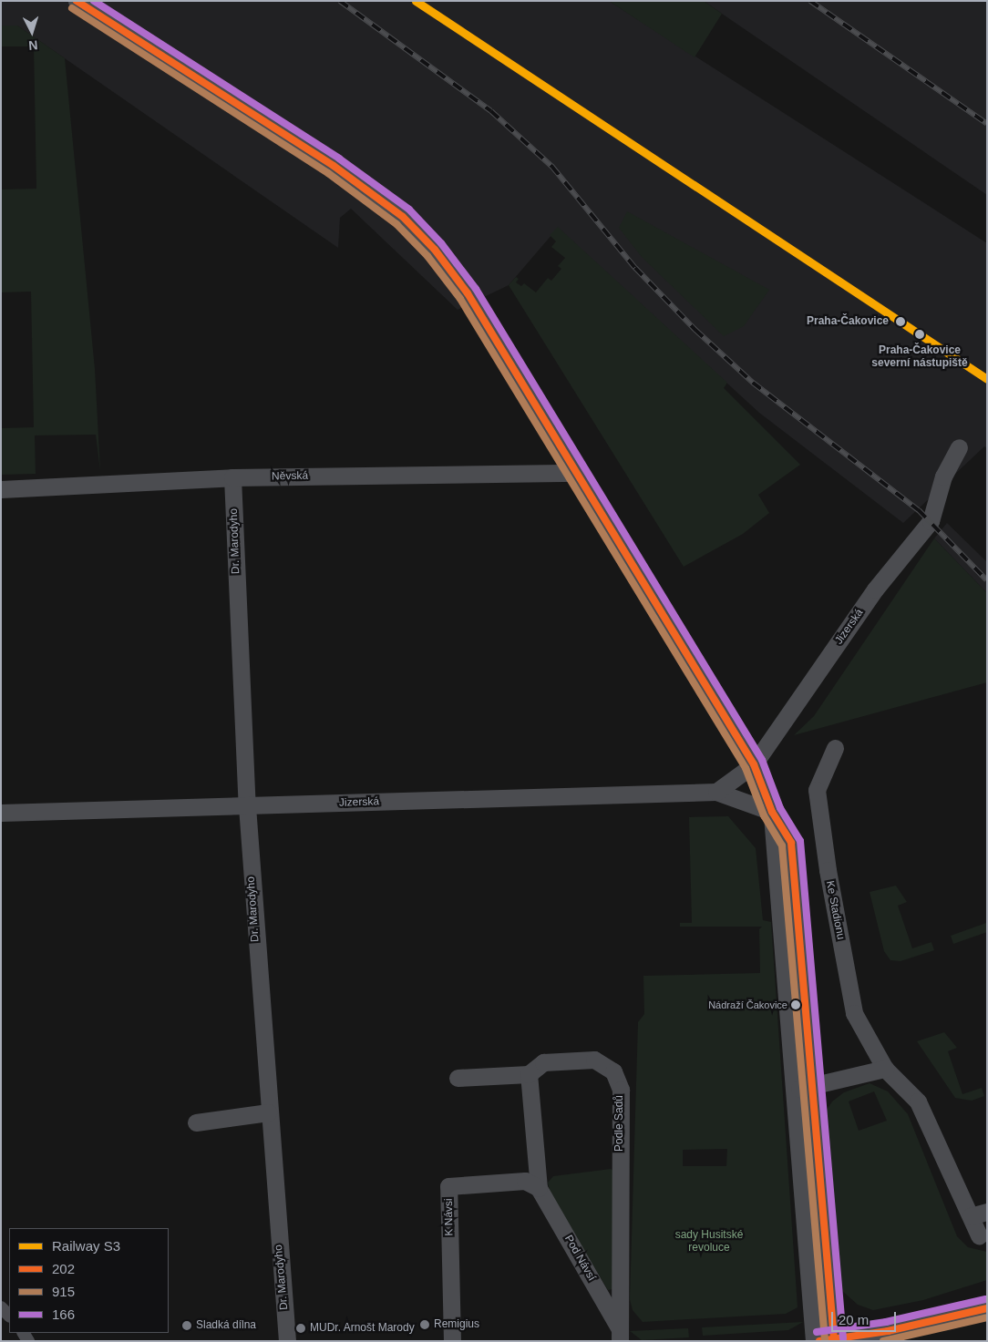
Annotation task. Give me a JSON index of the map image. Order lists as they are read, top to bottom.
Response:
{
  "streets": {
    "street": [
      "Něvská",
      "Dr. Marodyho",
      "Jizerská",
      "Ke Stadionu",
      "Podle Sadů",
      "K Návsi",
      "Pod Návsí"
    ]
  },
  "crossings": [
    ["Něvská", "Dr. Marodyho"],
    ["Dr. Marodyho", "Jizerská"],
    ["Podle Sadů", "Pod Návsí"],
    ["K Návsi", "Pod Návsí"]
  ],
  "parks": ["sady Husitské revoluce"],
  "places": [
    "Praha-Čakovice",
    "Praha-Čakovice severní nástupiště",
    "Nádraží Čakovice",
    "Remigius",
    "Sladká dílna",
    "MUDr. Arnošt Marody"
  ],
  "lines": [
    "rail line S3",
    "transit line 202",
    "transit line 166",
    "transit line 915"
  ],
  "legend": [
    "Railway S3",
    "202",
    "915",
    "166"
  ],
  "scale_bar": "20 m",
  "north": "bottom"
}
